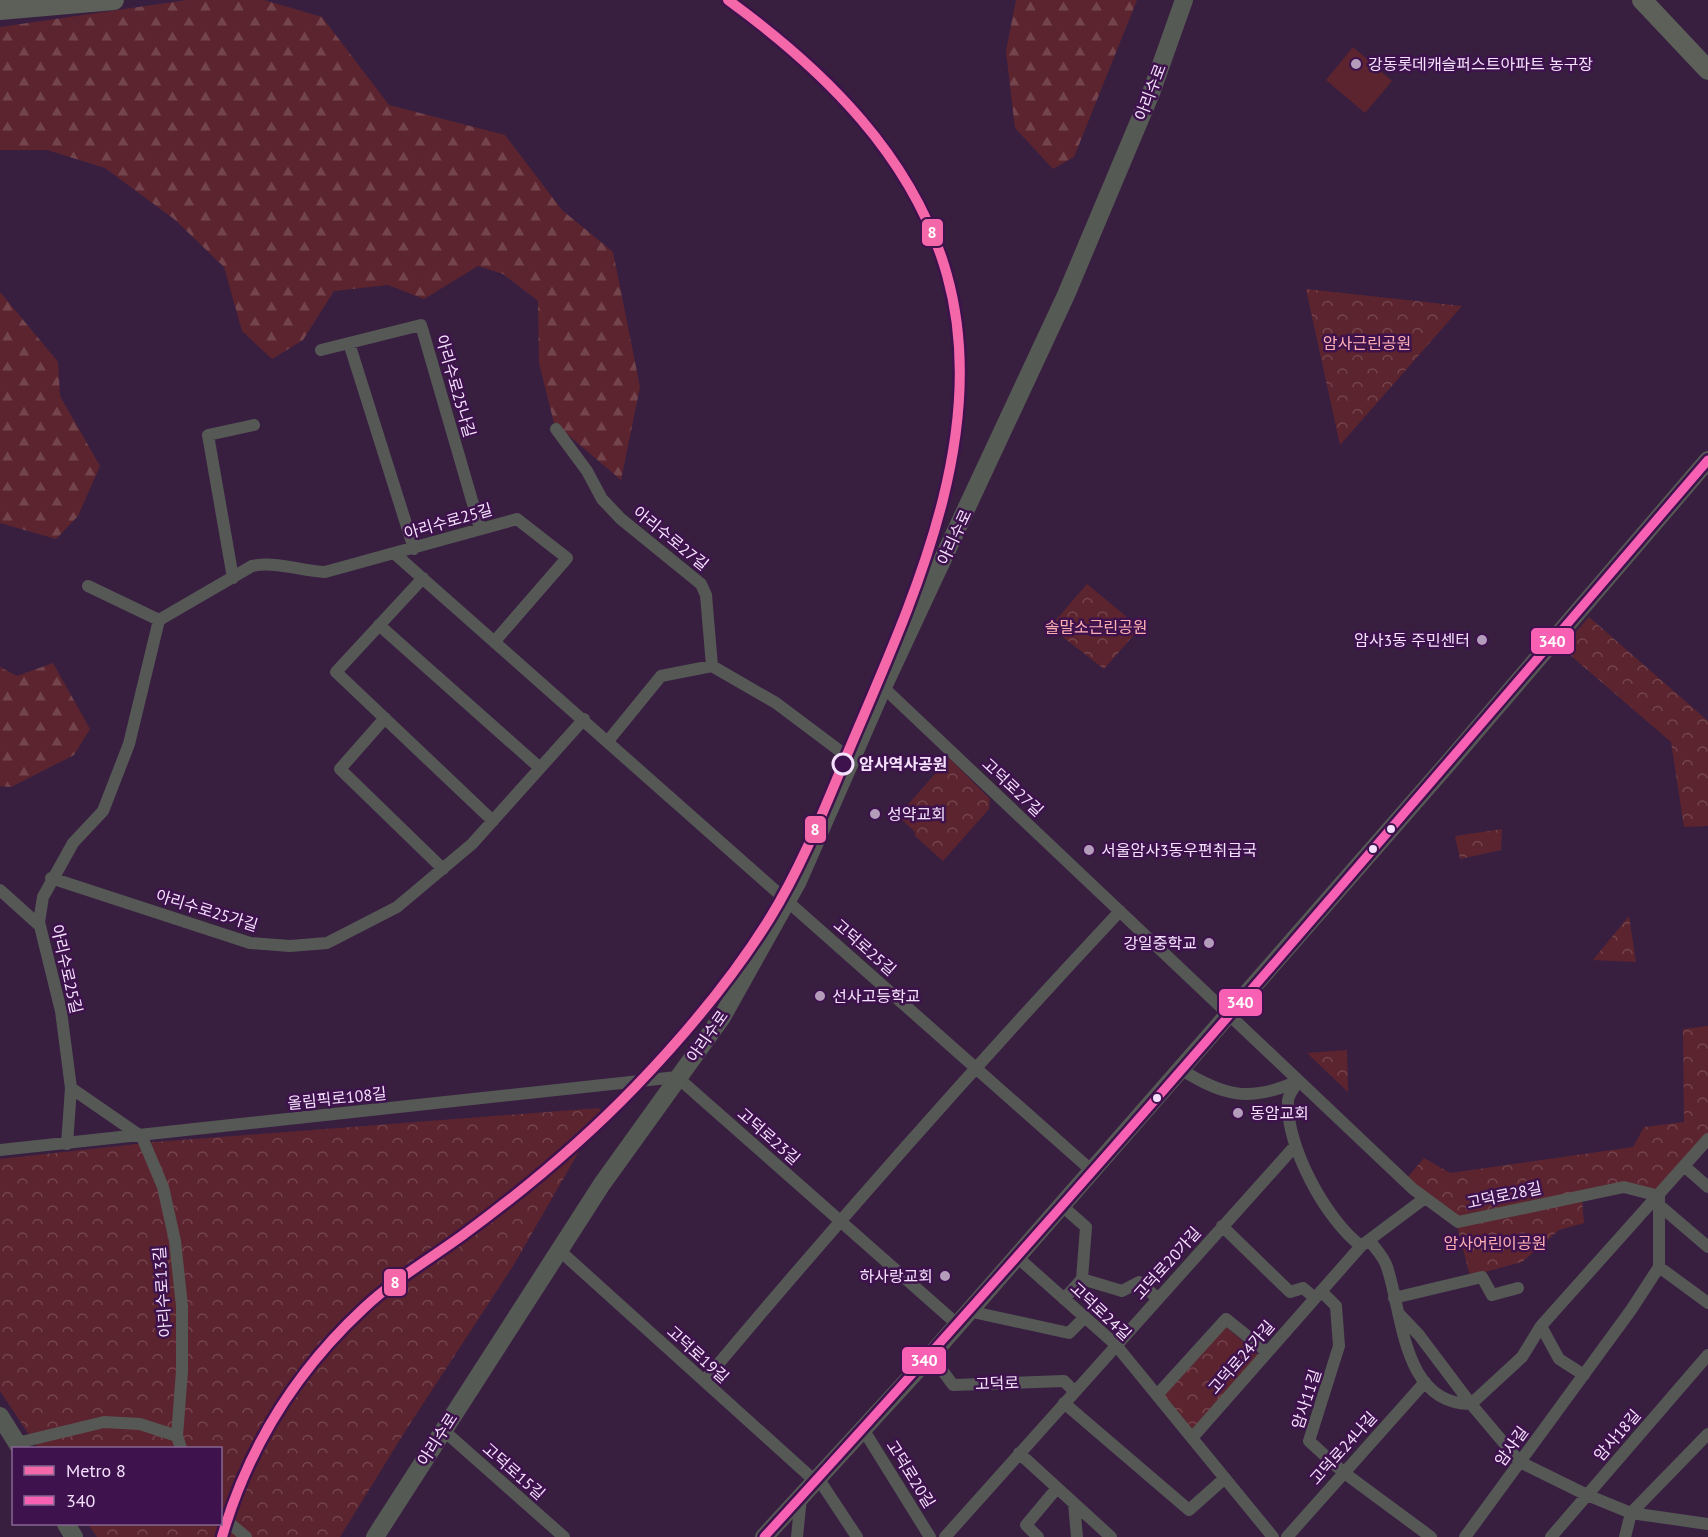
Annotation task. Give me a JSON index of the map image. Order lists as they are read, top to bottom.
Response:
{
  "streets": {
    "street": [
      "아리수로",
      "아리수로25나길",
      "아리수로25길",
      "아리수로27길",
      "고덕로27길",
      "아리수로25가길",
      "고덕로25길",
      "올림픽로108길",
      "고덕로23길",
      "고덕로28길",
      "고덕로20가길",
      "아리수로13길",
      "고덕로24길",
      "고덕로19길",
      "고덕로24가길",
      "고덕로",
      "암사11길",
      "암사18길",
      "암사길",
      "고덕로24나길",
      "고덕로15길",
      "고덕로20길"
    ]
  },
  "crossings": [
    ["아리수로", "아리수로25길"],
    ["아리수로", "고덕로27길"],
    ["아리수로", "고덕로25길"],
    ["아리수로", "올림픽로108길"],
    ["아리수로", "고덕로23길"],
    ["아리수로", "고덕로19길"],
    ["아리수로", "고덕로15길"],
    ["아리수로25나길", "아리수로25길"],
    ["아리수로25길", "아리수로25가길"],
    ["아리수로25길", "고덕로25길"],
    ["아리수로25길", "올림픽로108길"],
    ["고덕로27길", "고덕로28길"],
    ["올림픽로108길", "고덕로23길"],
    ["올림픽로108길", "아리수로13길"],
    ["고덕로28길", "고덕로24가길"],
    ["고덕로20가길", "고덕로24길"],
    ["고덕로20가길", "고덕로"],
    ["고덕로24길", "고덕로24가길"],
    ["고덕로24가길", "암사11길"],
    ["암사11길", "고덕로24나길"]
  ],
  "parks": ["암사근린공원", "솔말소근린공원", "암사어린이공원"],
  "places": [
    "강동롯데캐슬퍼스트아파트 농구장",
    "암사3동 주민센터",
    "암사역사공원",
    "성약교회",
    "서울암사3동우편취급국",
    "강일중학교",
    "선사고등학교",
    "동암교회",
    "하사랑교회"
  ],
  "lines": ["metro line 8", "transit line 340"],
  "legend": ["Metro 8", "340"]
}
